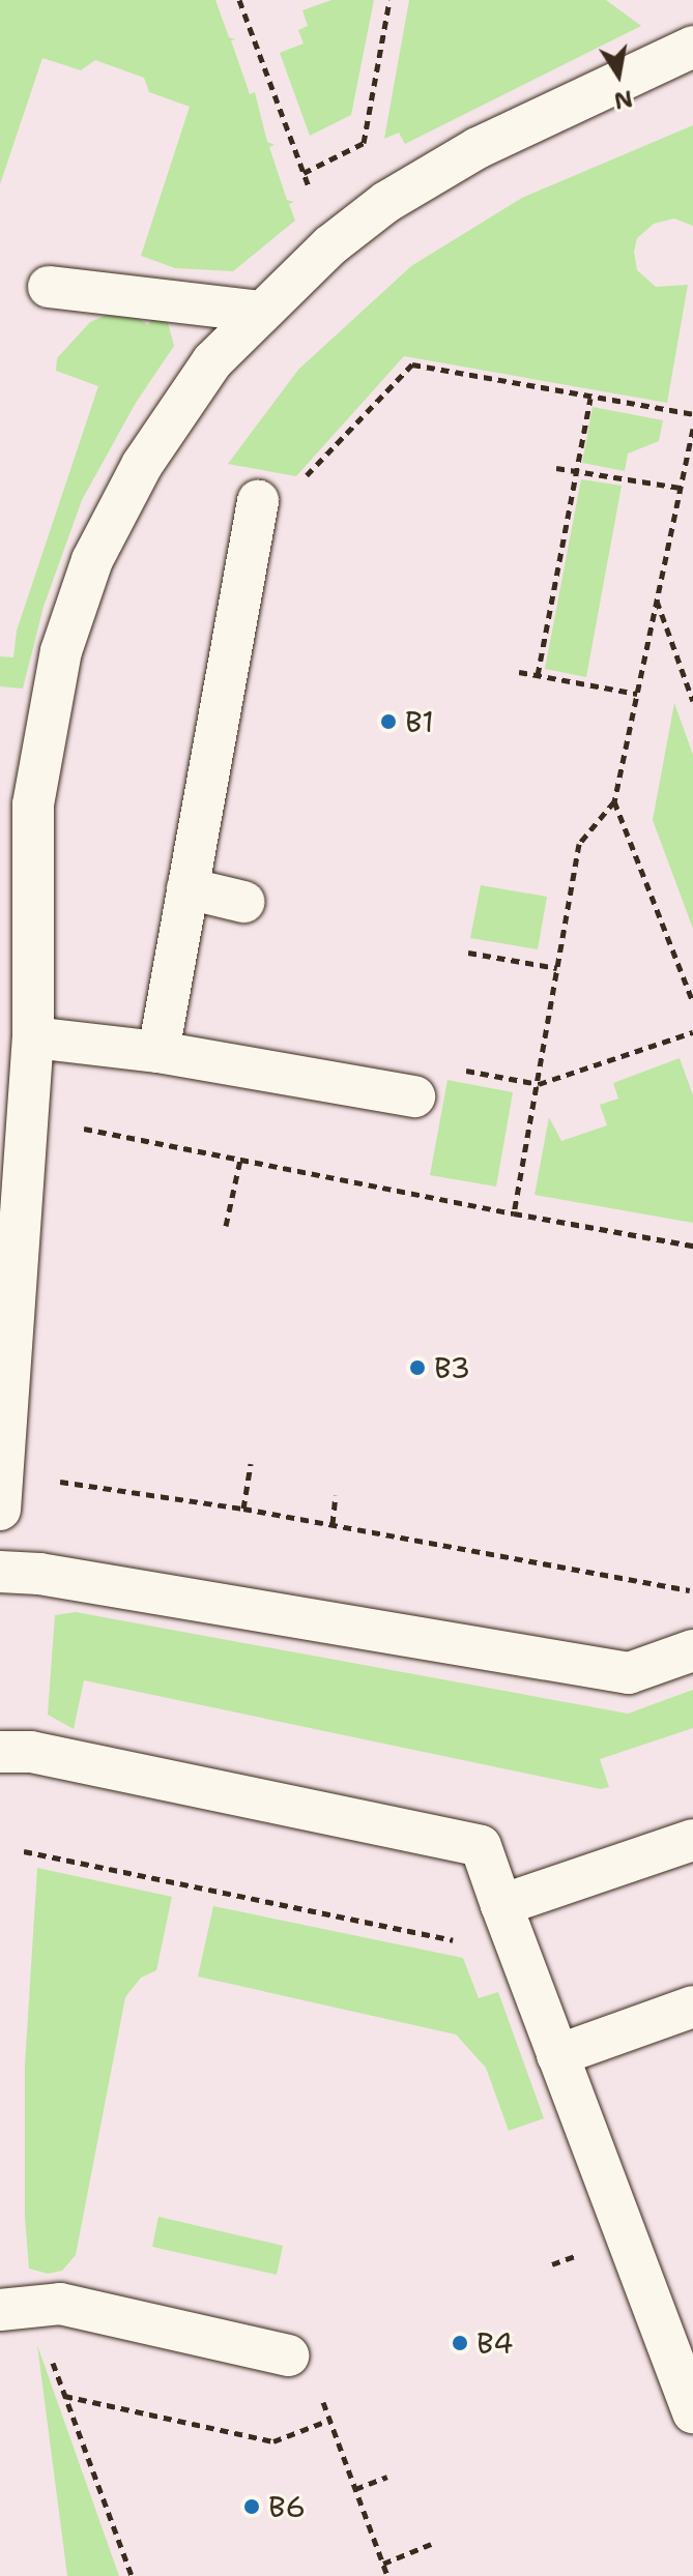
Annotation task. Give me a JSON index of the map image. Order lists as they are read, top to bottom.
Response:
{
  "places": [
    "B1",
    "B3",
    "B4",
    "B6"
  ],
  "north": "bottom"
}
